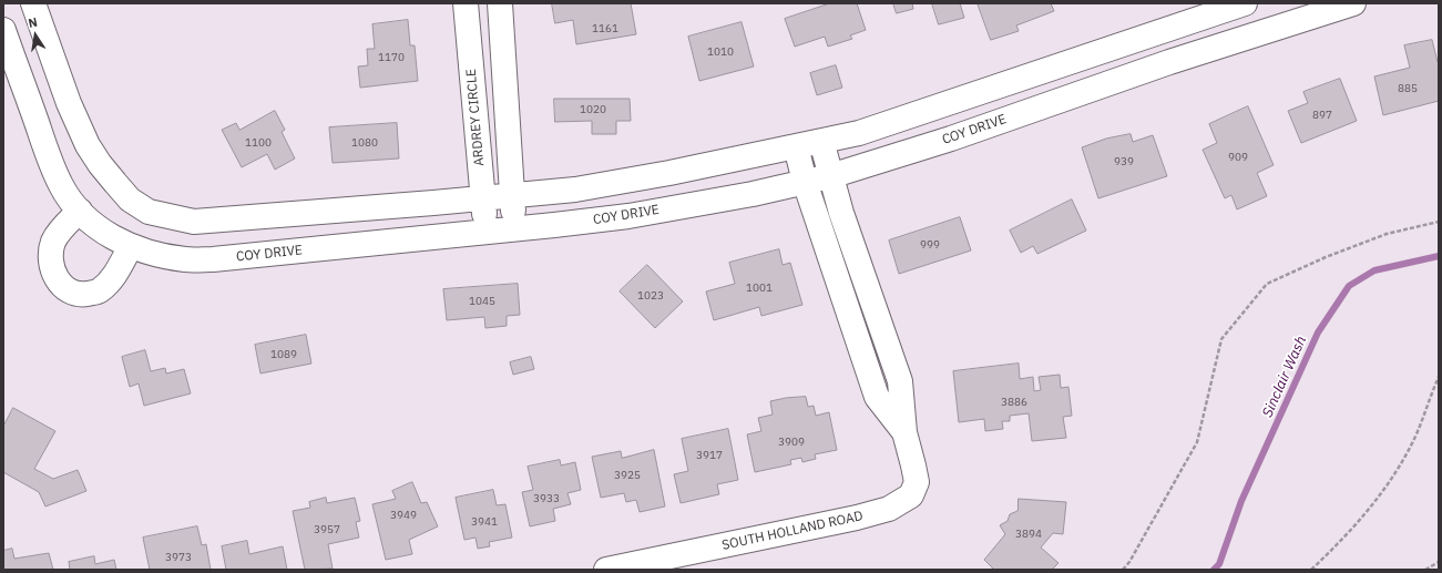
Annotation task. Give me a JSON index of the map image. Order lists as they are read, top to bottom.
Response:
{
  "streets": {
    "street": ["ARDREY CIRCLE", "COY DRIVE", "SOUTH HOLLAND ROAD"]
  },
  "crossings": [
    ["ARDREY CIRCLE", "COY DRIVE"],
    ["COY DRIVE", "SOUTH HOLLAND ROAD"]
  ],
  "water": ["Sinclair Wash"],
  "house_numbers": [
    "1161",
    "1010",
    "1170",
    "885",
    "1020",
    "897",
    "1100",
    "1080",
    "909",
    "939",
    "999",
    "1001",
    "1023",
    "1045",
    "1089",
    "3886",
    "3909",
    "3917",
    "3925",
    "3933",
    "3949",
    "3941",
    "3957",
    "3894",
    "3973"
  ],
  "north": "top"
}
